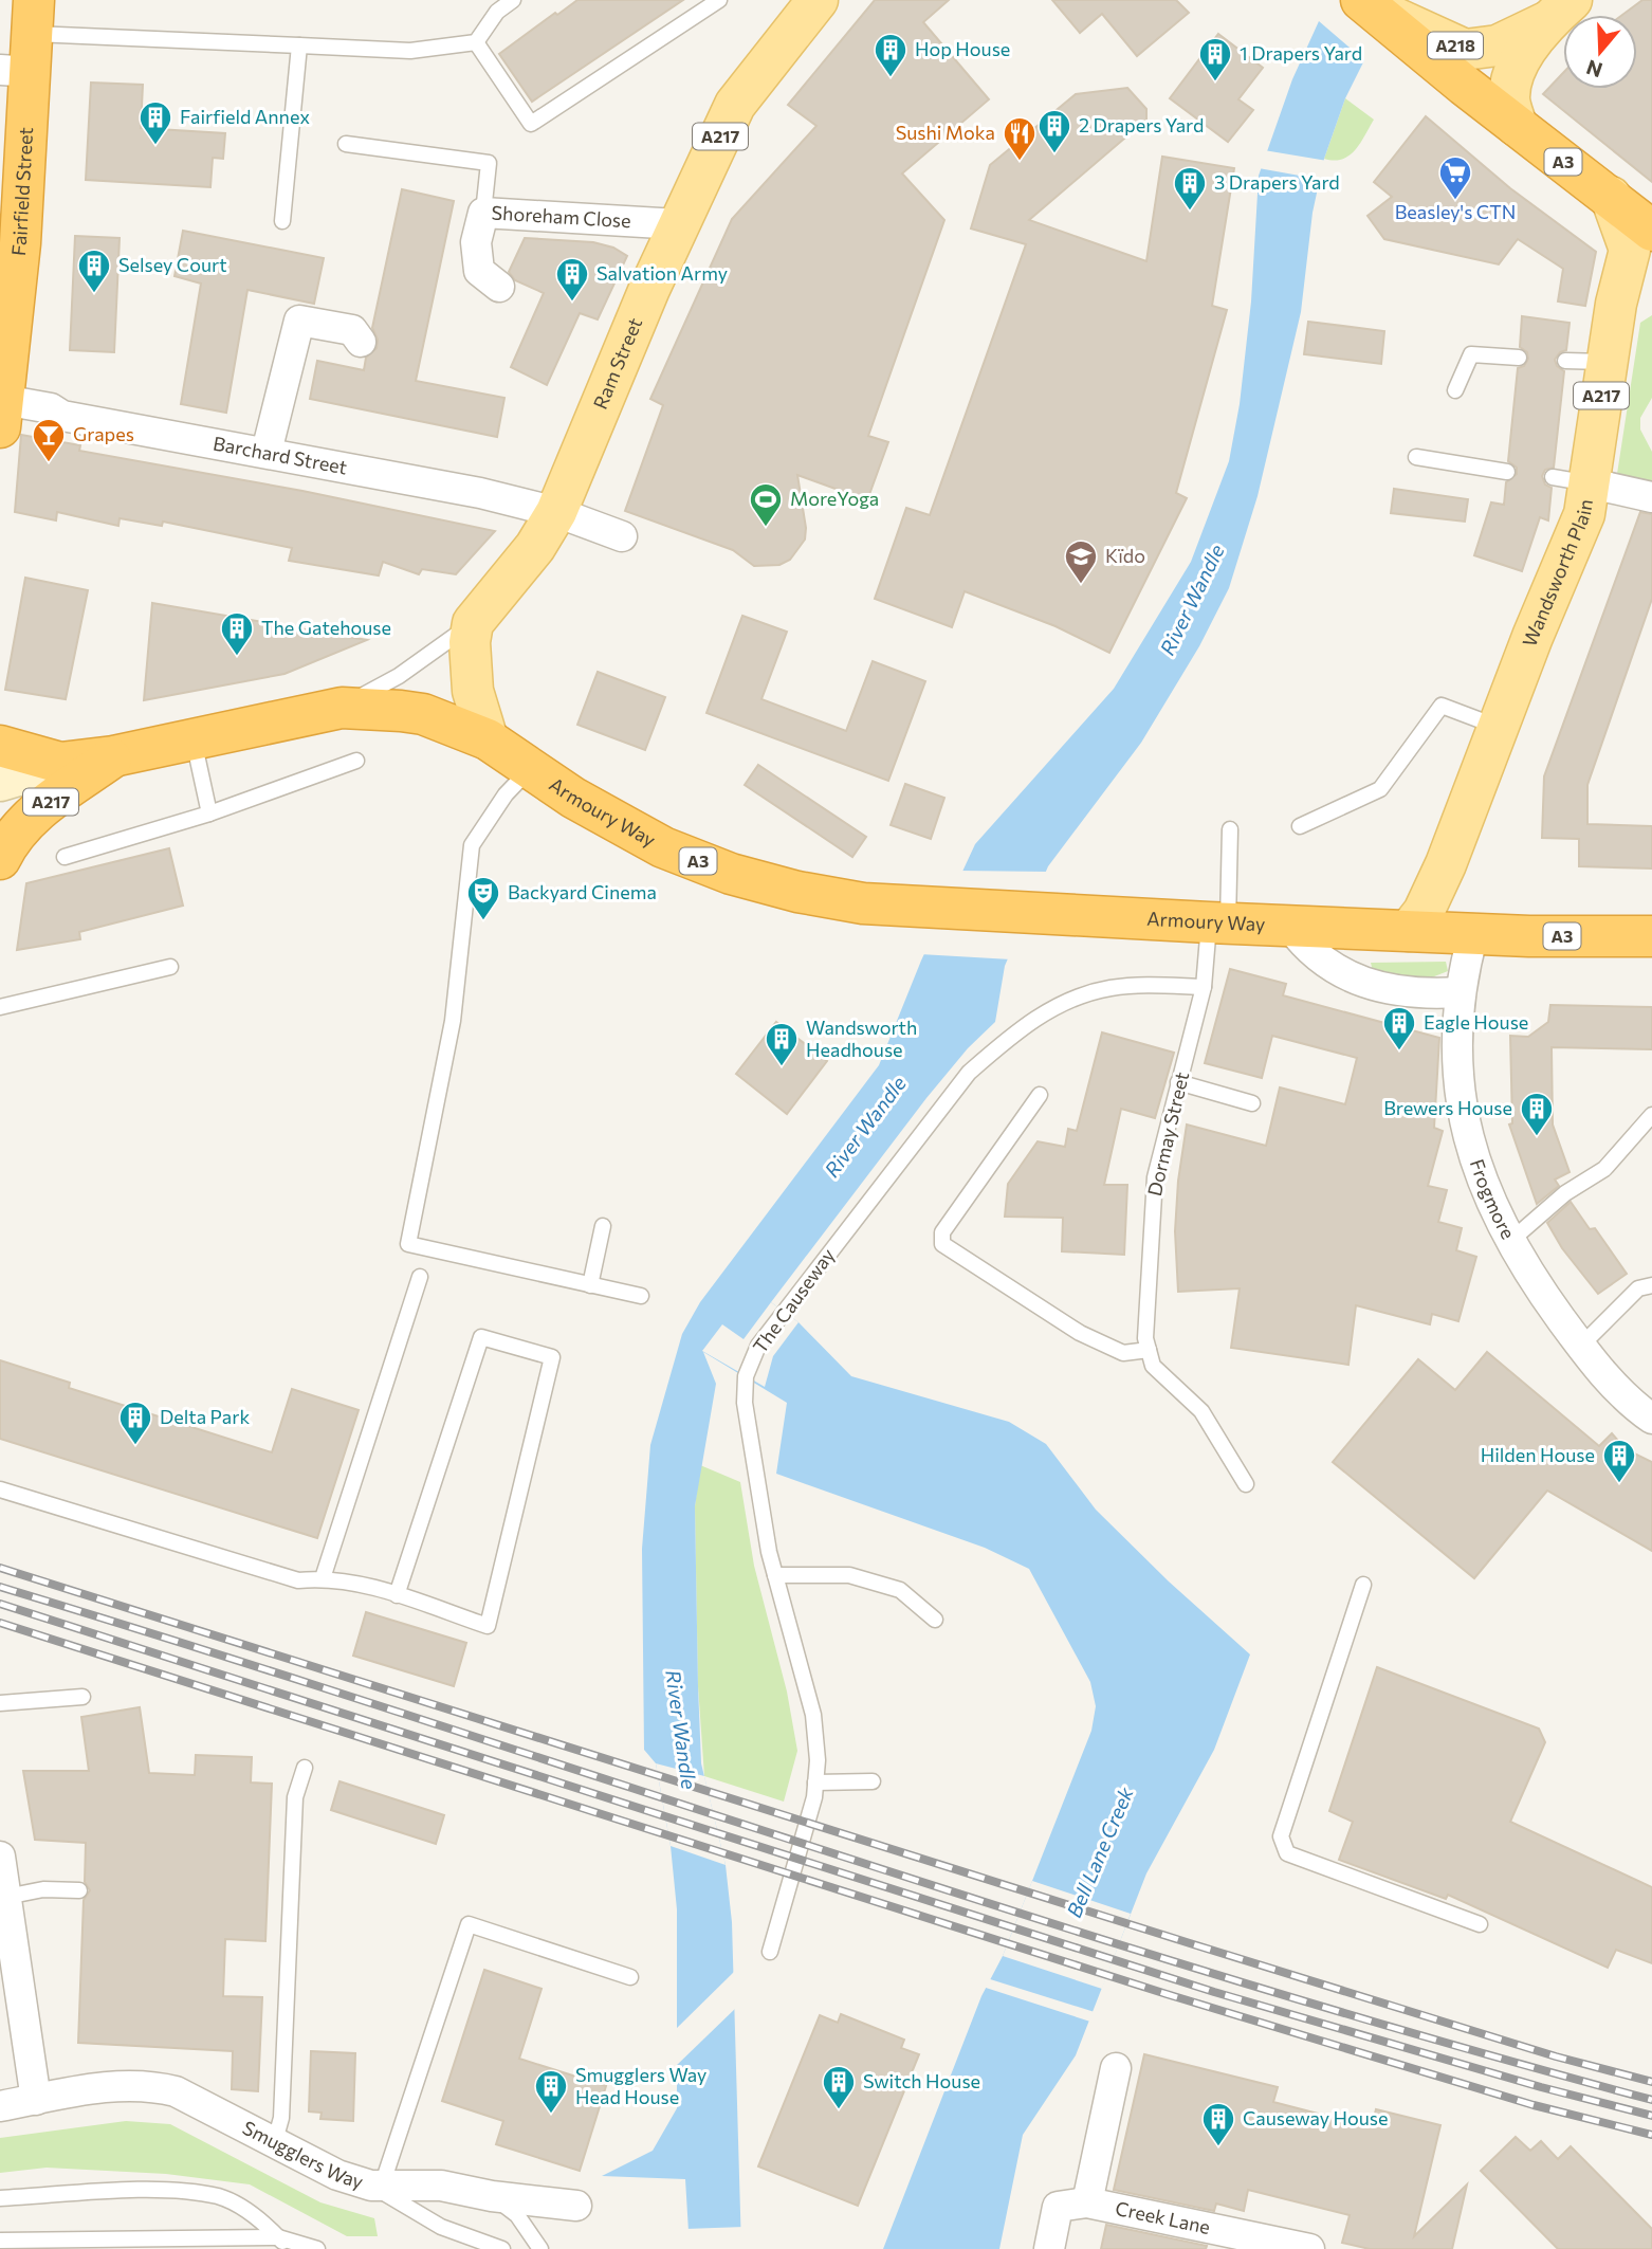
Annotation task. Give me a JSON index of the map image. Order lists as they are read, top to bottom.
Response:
{
  "streets": {
    "highway": [
      "A217",
      "A3",
      "Fairfield Street",
      "Armoury Way"
    ],
    "main road": ["A218", "Ram Street", "Wandsworth Plain"],
    "street": [
      "Shoreham Close",
      "Barchard Street",
      "Frogmore",
      "Smugglers Way",
      "Creek Lane"
    ],
    "lane": ["Dormay Street", "The Causeway"]
  },
  "crossings": [
    ["A218", "A3"],
    ["A217", "Armoury Way"],
    ["A3", "Wandsworth Plain"],
    ["Fairfield Street", "Barchard Street"],
    ["Shoreham Close", "Ram Street"],
    ["Ram Street", "Barchard Street"],
    ["Wandsworth Plain", "Armoury Way"],
    ["Armoury Way", "Dormay Street"],
    ["Armoury Way", "Frogmore"],
    ["Dormay Street", "The Causeway"]
  ],
  "water": ["River Wandle", "Bell Lane Creek"],
  "places": {
    "building": [
      "Hop House",
      "1 Drapers Yard",
      "Fairfield Annex",
      "2 Drapers Yard",
      "3 Drapers Yard",
      "Selsey Court",
      "Salvation Army",
      "The Gatehouse",
      "Eagle House",
      "Wandsworth Headhouse",
      "Brewers House",
      "Delta Park",
      "Hilden House",
      "Switch House",
      "Smugglers Way Head House",
      "Causeway House"
    ],
    "restaurant": ["Sushi Moka"],
    "supermarket": ["Beasley's CTN"],
    "bar": ["Grapes"],
    "sports": ["MoreYoga"],
    "school or university": ["Kïdo"],
    "theatre": ["Backyard Cinema"]
  },
  "north": "bottom"
}
